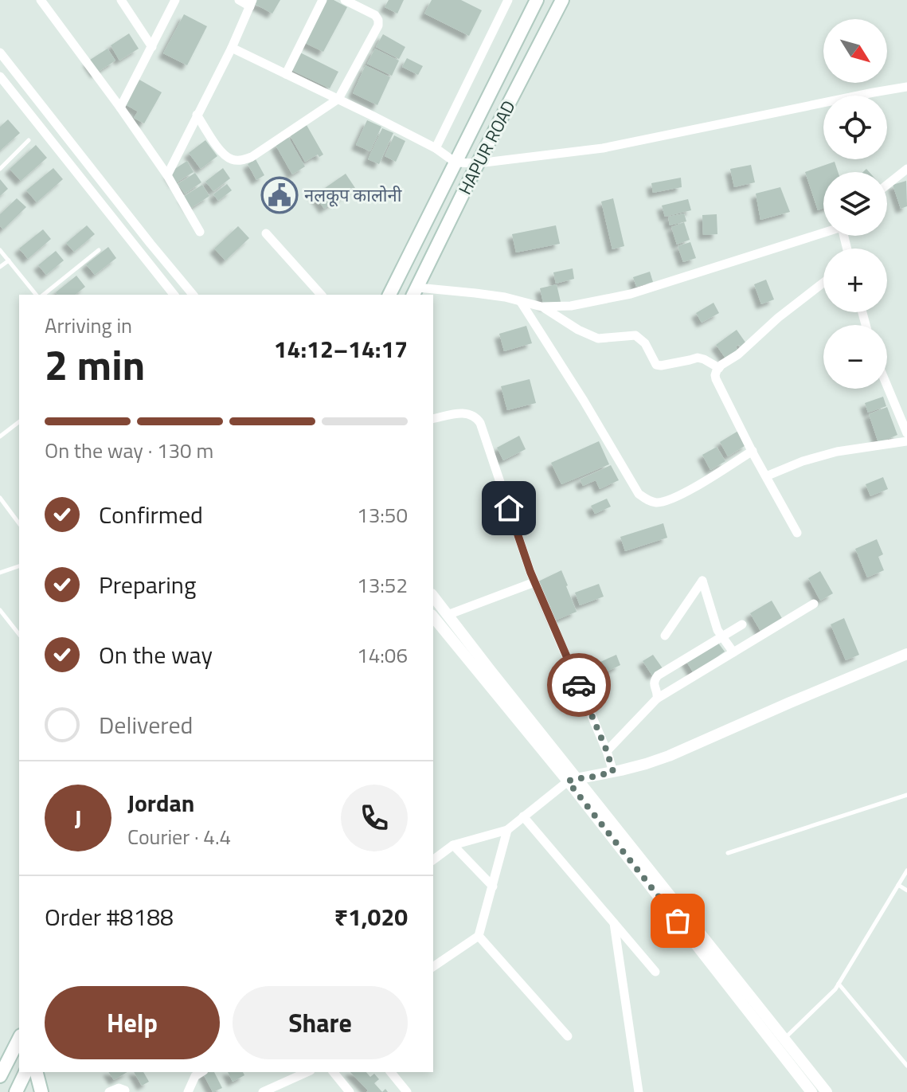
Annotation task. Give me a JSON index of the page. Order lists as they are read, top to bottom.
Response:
{
  "streets": {
    "main road": ["HAPUR ROAD"]
  },
  "places": {
    "public building": ["नलकूप कालोनी"]
  },
  "north": "bottom right",
  "page": {
    "map_buttons": ["+", "−"],
    "heading": ["2 min", "Arriving in", "14:12–14:17"],
    "panel": [
      "Jordan",
      "Courier · 4.4",
      "Order #8188",
      "₹1,020"
    ],
    "bar": "On the way · 130 m",
    "list": [
      ["Confirmed", "13:50"],
      ["Preparing", "13:52"],
      ["On the way", "14:06"],
      "Delivered"
    ],
    "round": "J",
    "buttons": ["Help", "Share"]
  }
}
